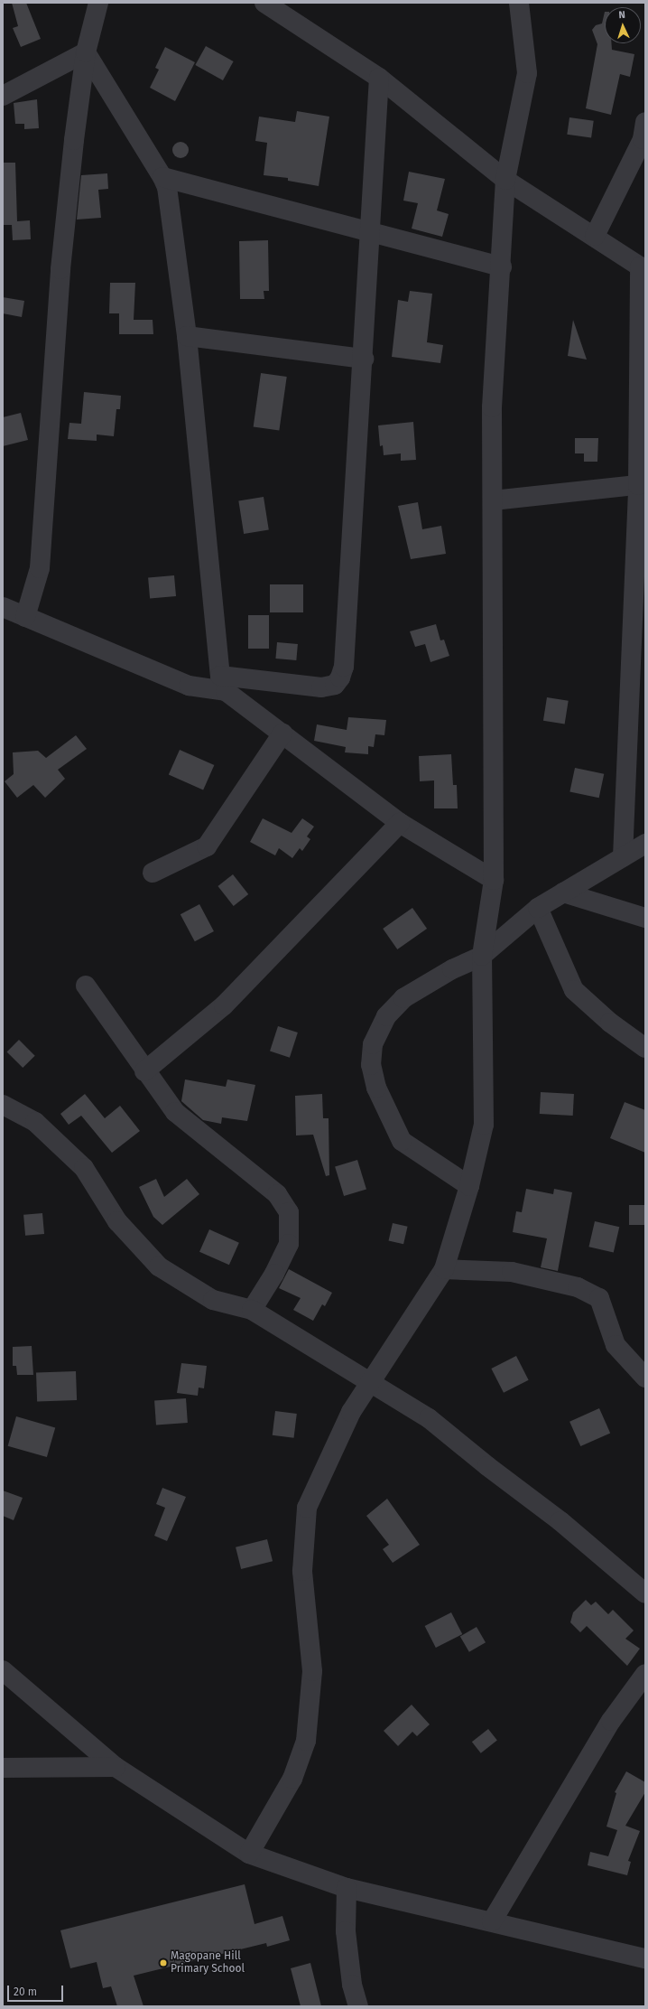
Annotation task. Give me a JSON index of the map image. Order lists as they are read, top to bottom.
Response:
{
  "places": ["Magopane Hill Primary School"],
  "scale_bar": "20 m",
  "north": "top"
}
